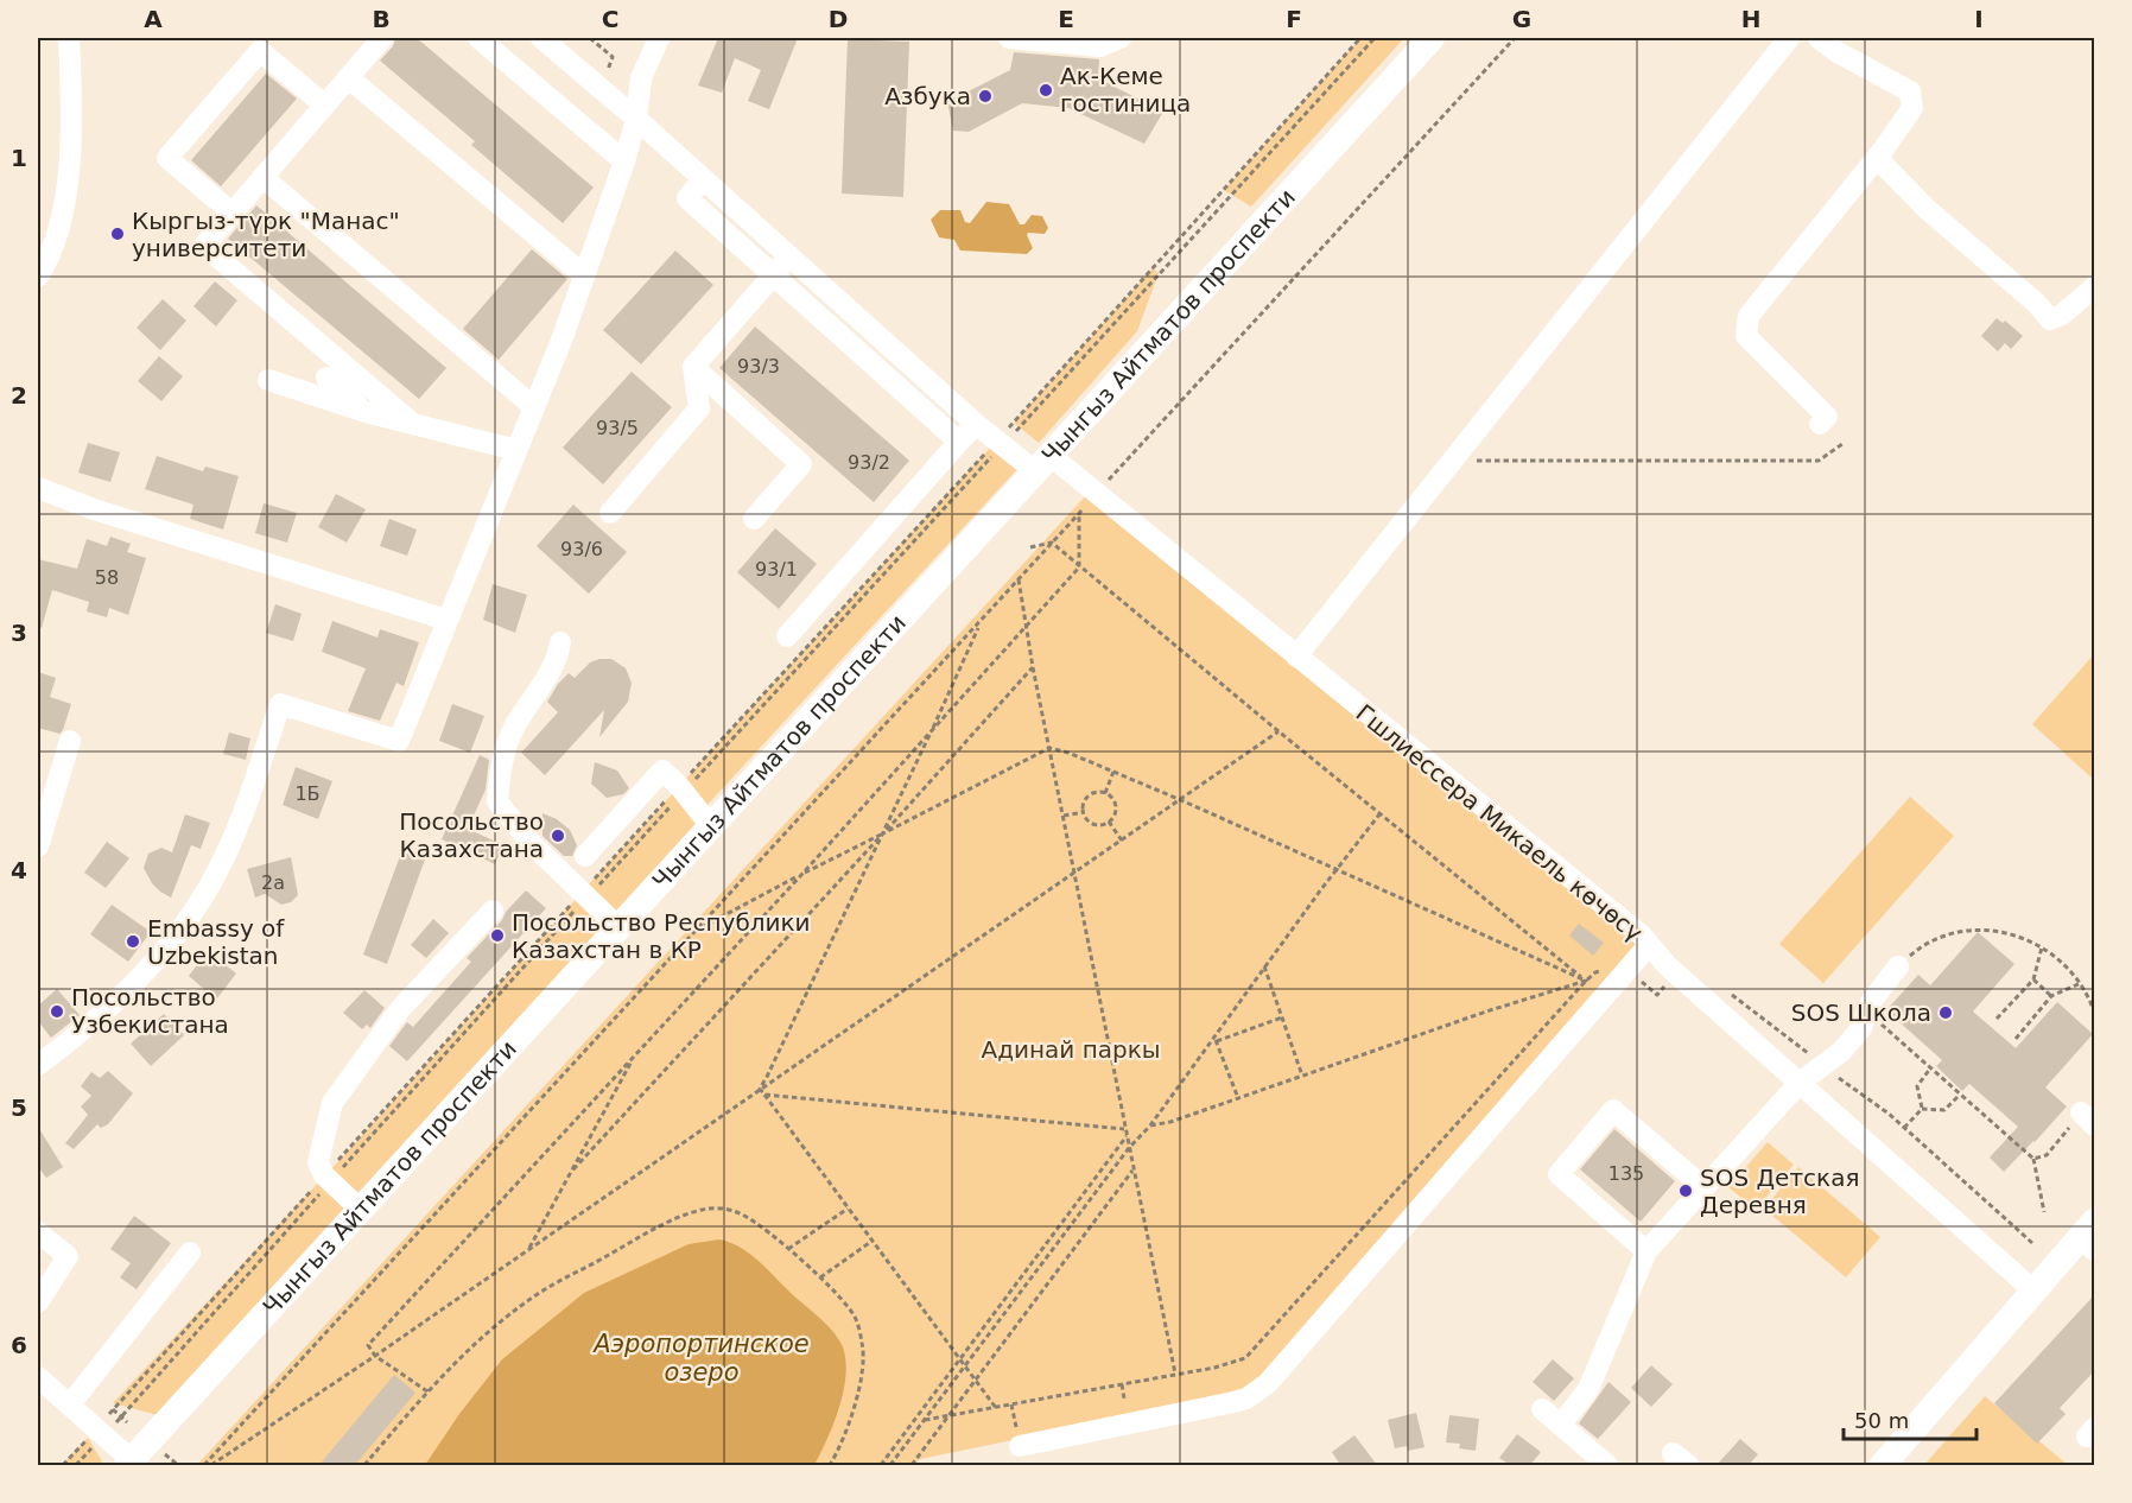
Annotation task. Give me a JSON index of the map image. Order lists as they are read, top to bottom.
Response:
{
  "streets": {
    "main road": ["Чынгыз Айтматов проспекти"],
    "street": ["Гшлиессера Микаель көчөсү"]
  },
  "crossings": [
    ["Чынгыз Айтматов проспекти", "Гшлиессера Микаель көчөсү"]
  ],
  "water": ["Аэропортинское озеро"],
  "parks": ["Адинай паркы"],
  "places": [
    "Ак-Кеме гостиница",
    "Азбука",
    "Кыргыз-түрк \"Манас\" университети",
    "Посольство Казахстана",
    "Посольство Республики Казахстан в КР",
    "Embassy of Uzbekistan",
    "Посольство Узбекистана",
    "SOS Школа",
    "SOS Детская Деревня"
  ],
  "house_numbers": [
    "93/3",
    "93/5",
    "93/2",
    "93/6",
    "93/1",
    "58",
    "1Б",
    "2а",
    "135"
  ],
  "scale_bar": "50 m",
  "grid": {
    "columns": [
      "A",
      "B",
      "C",
      "D",
      "E",
      "F",
      "G",
      "H",
      "I"
    ],
    "rows": [
      "1",
      "2",
      "3",
      "4",
      "5",
      "6"
    ]
  }
}
